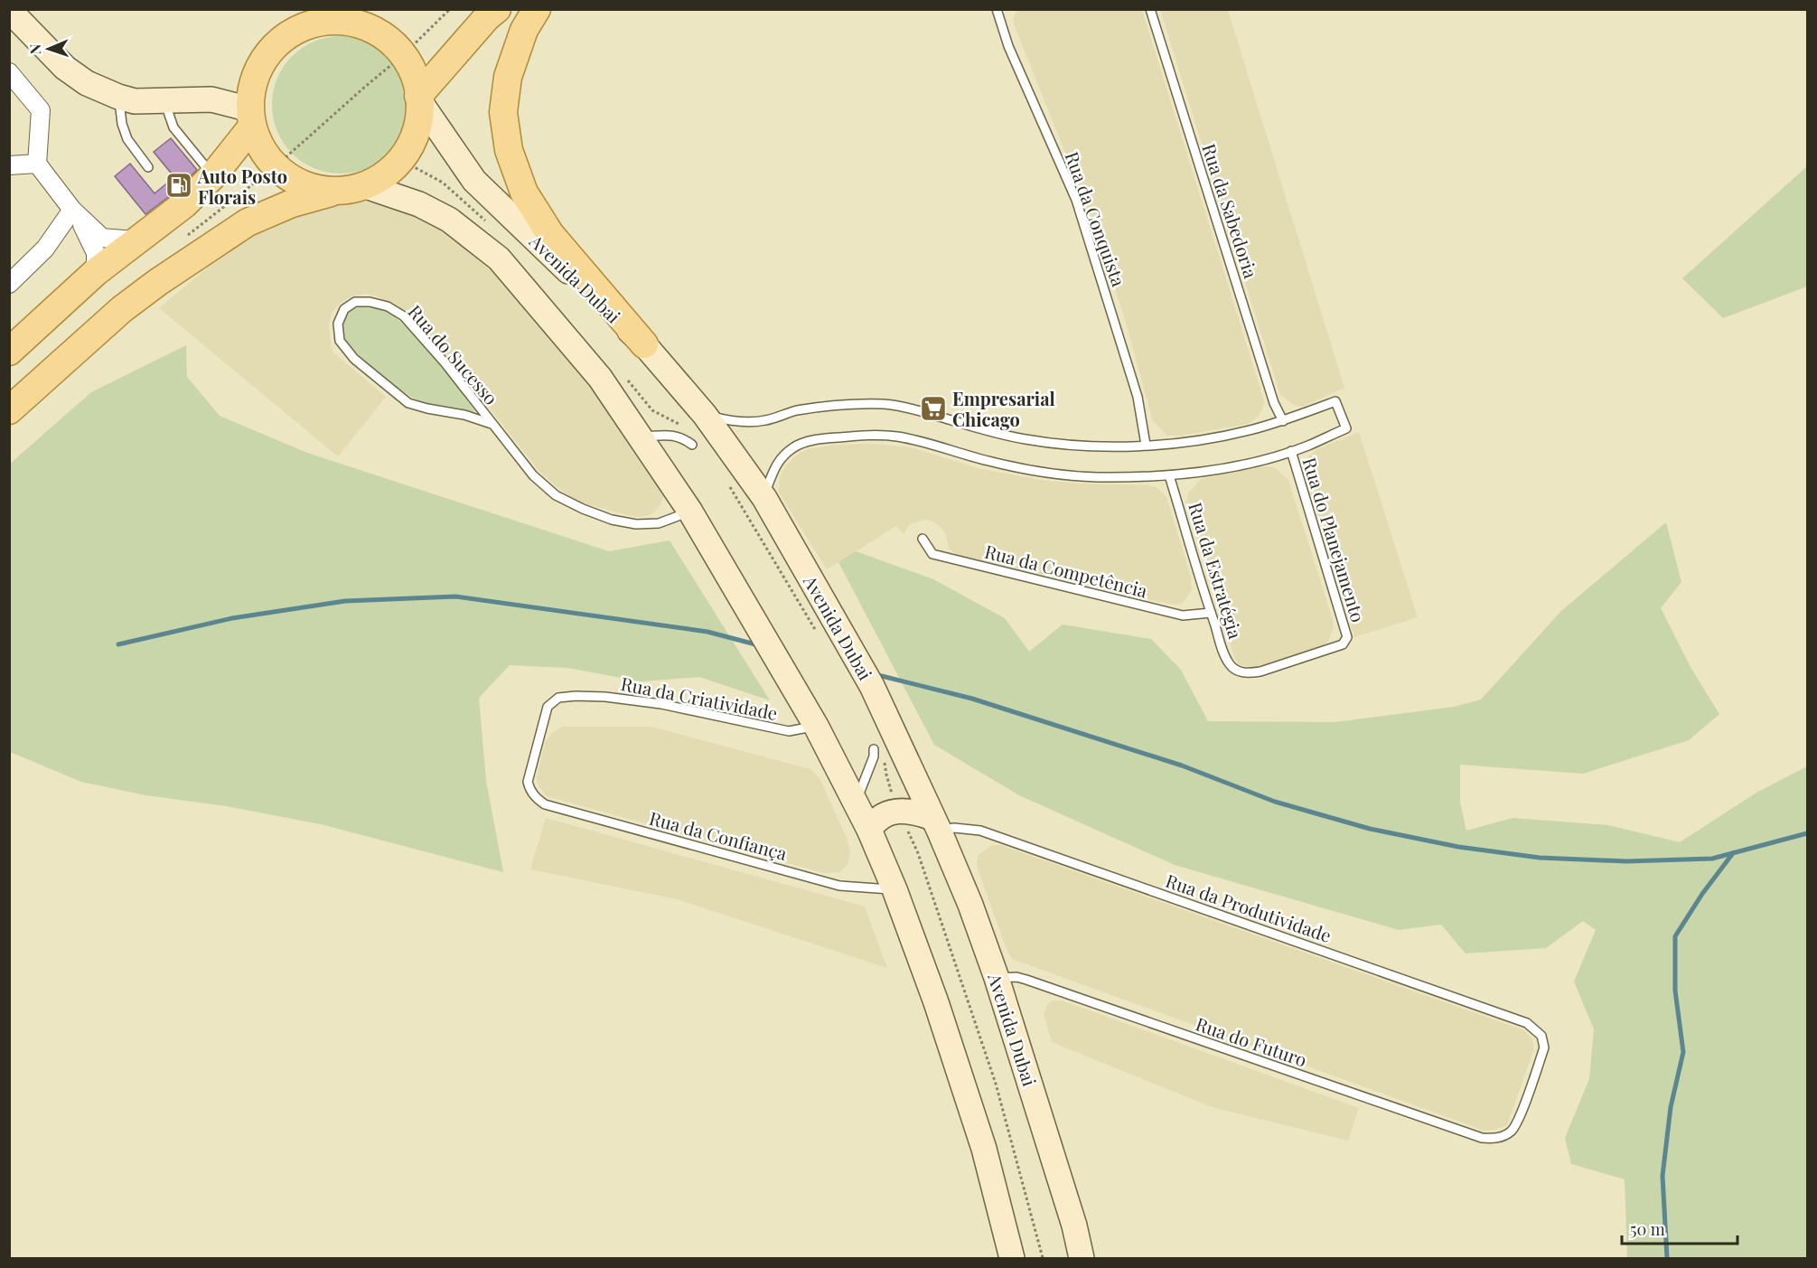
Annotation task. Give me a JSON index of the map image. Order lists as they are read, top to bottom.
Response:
{
  "streets": {
    "street": ["Avenida Dubai"],
    "lane": [
      "Rua da Sabedoria",
      "Rua da Conquista",
      "Rua do Sucesso",
      "Rua do Planejamento",
      "Rua da Competência",
      "Rua da Estratégia",
      "Rua da Criatividade",
      "Rua da Confiança",
      "Rua da Produtividade",
      "Rua do Futuro"
    ]
  },
  "crossings": [
    ["Avenida Dubai", "Rua da Produtividade"],
    ["Avenida Dubai", "Rua do Futuro"],
    ["Rua do Planejamento", "Rua da Estratégia"],
    ["Rua da Competência", "Rua da Estratégia"],
    ["Rua da Criatividade", "Rua da Confiança"],
    ["Rua da Produtividade", "Rua do Futuro"]
  ],
  "places": {
    "fuel station": ["Auto Posto Florais"],
    "supermarket": ["Empresarial Chicago"]
  },
  "scale_bar": "50 m",
  "north": "left"
}
